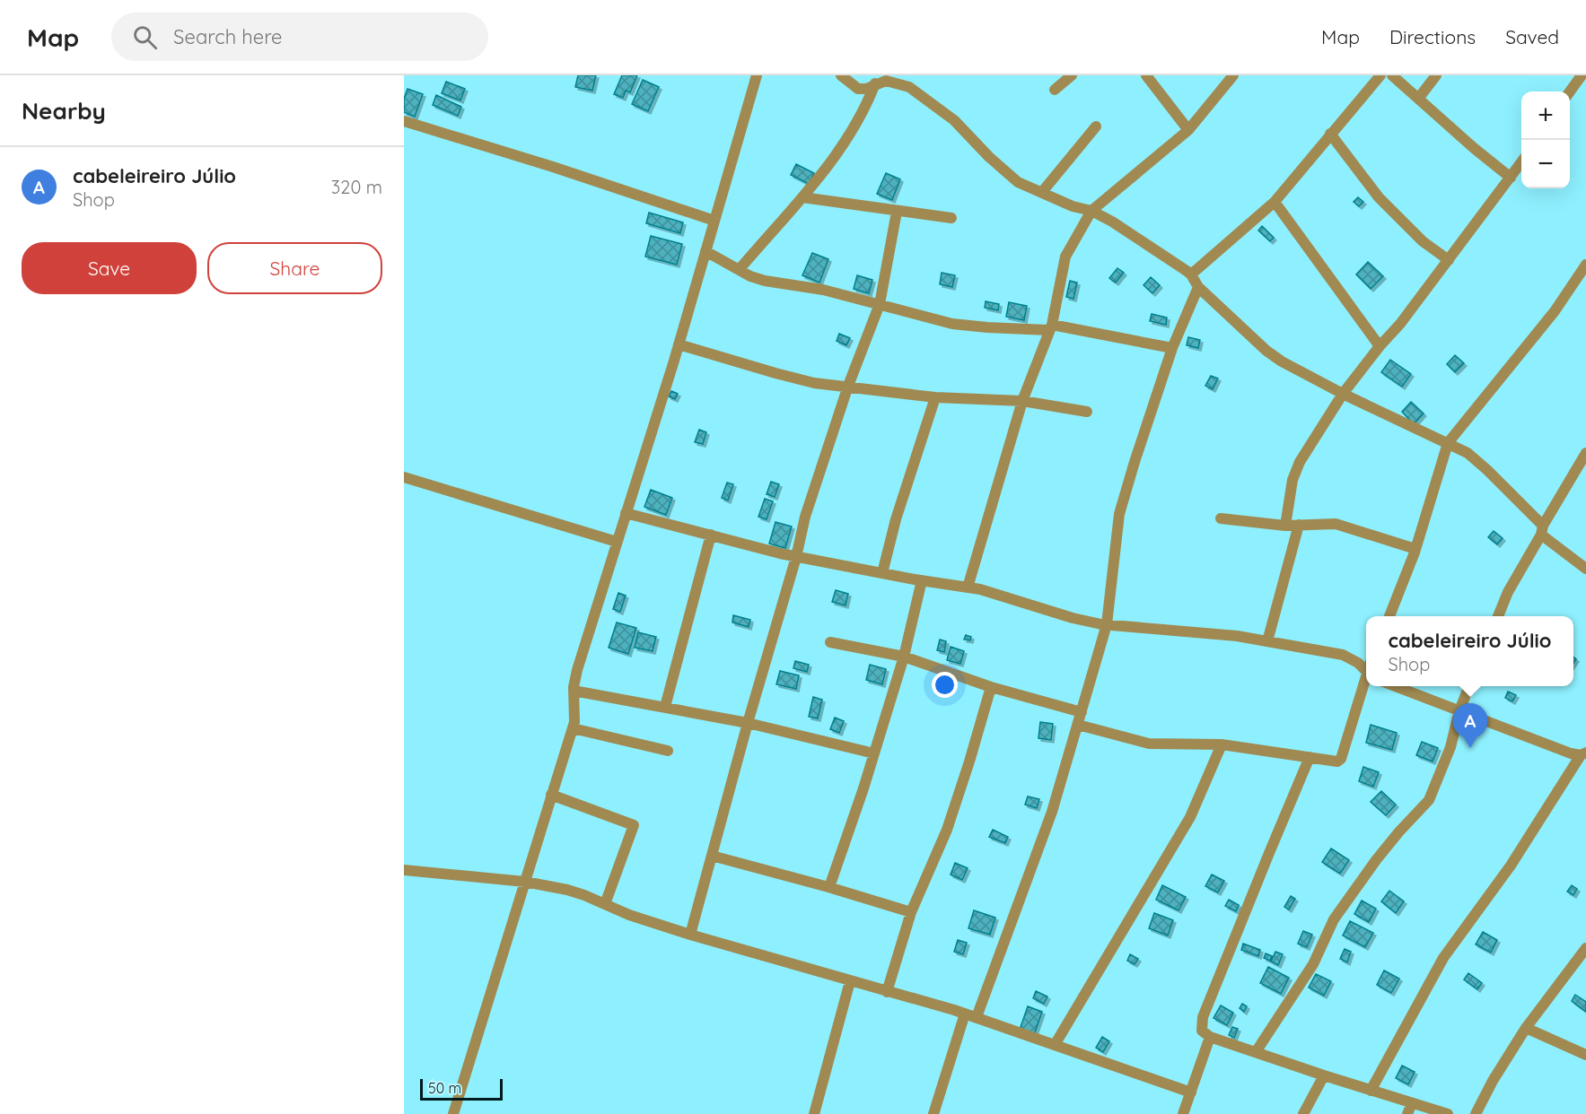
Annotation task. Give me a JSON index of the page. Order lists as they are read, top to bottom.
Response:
{
  "scale_bar": "50 m",
  "page": {
    "header": "Map",
    "search": "Search here",
    "nav": ["Map", "Directions", "Saved"],
    "heading": "Nearby",
    "map_buttons": ["+", "−"],
    "list": [
      {
        "mark": "A",
        "name": "cabeleireiro Júlio",
        "note": "Shop",
        "value": "320 m"
      }
    ],
    "buttons": ["Save", "Share"],
    "popup": ["cabeleireiro Júlio", "Shop"],
    "pins": "A",
    "scale": "50 m"
  }
}
